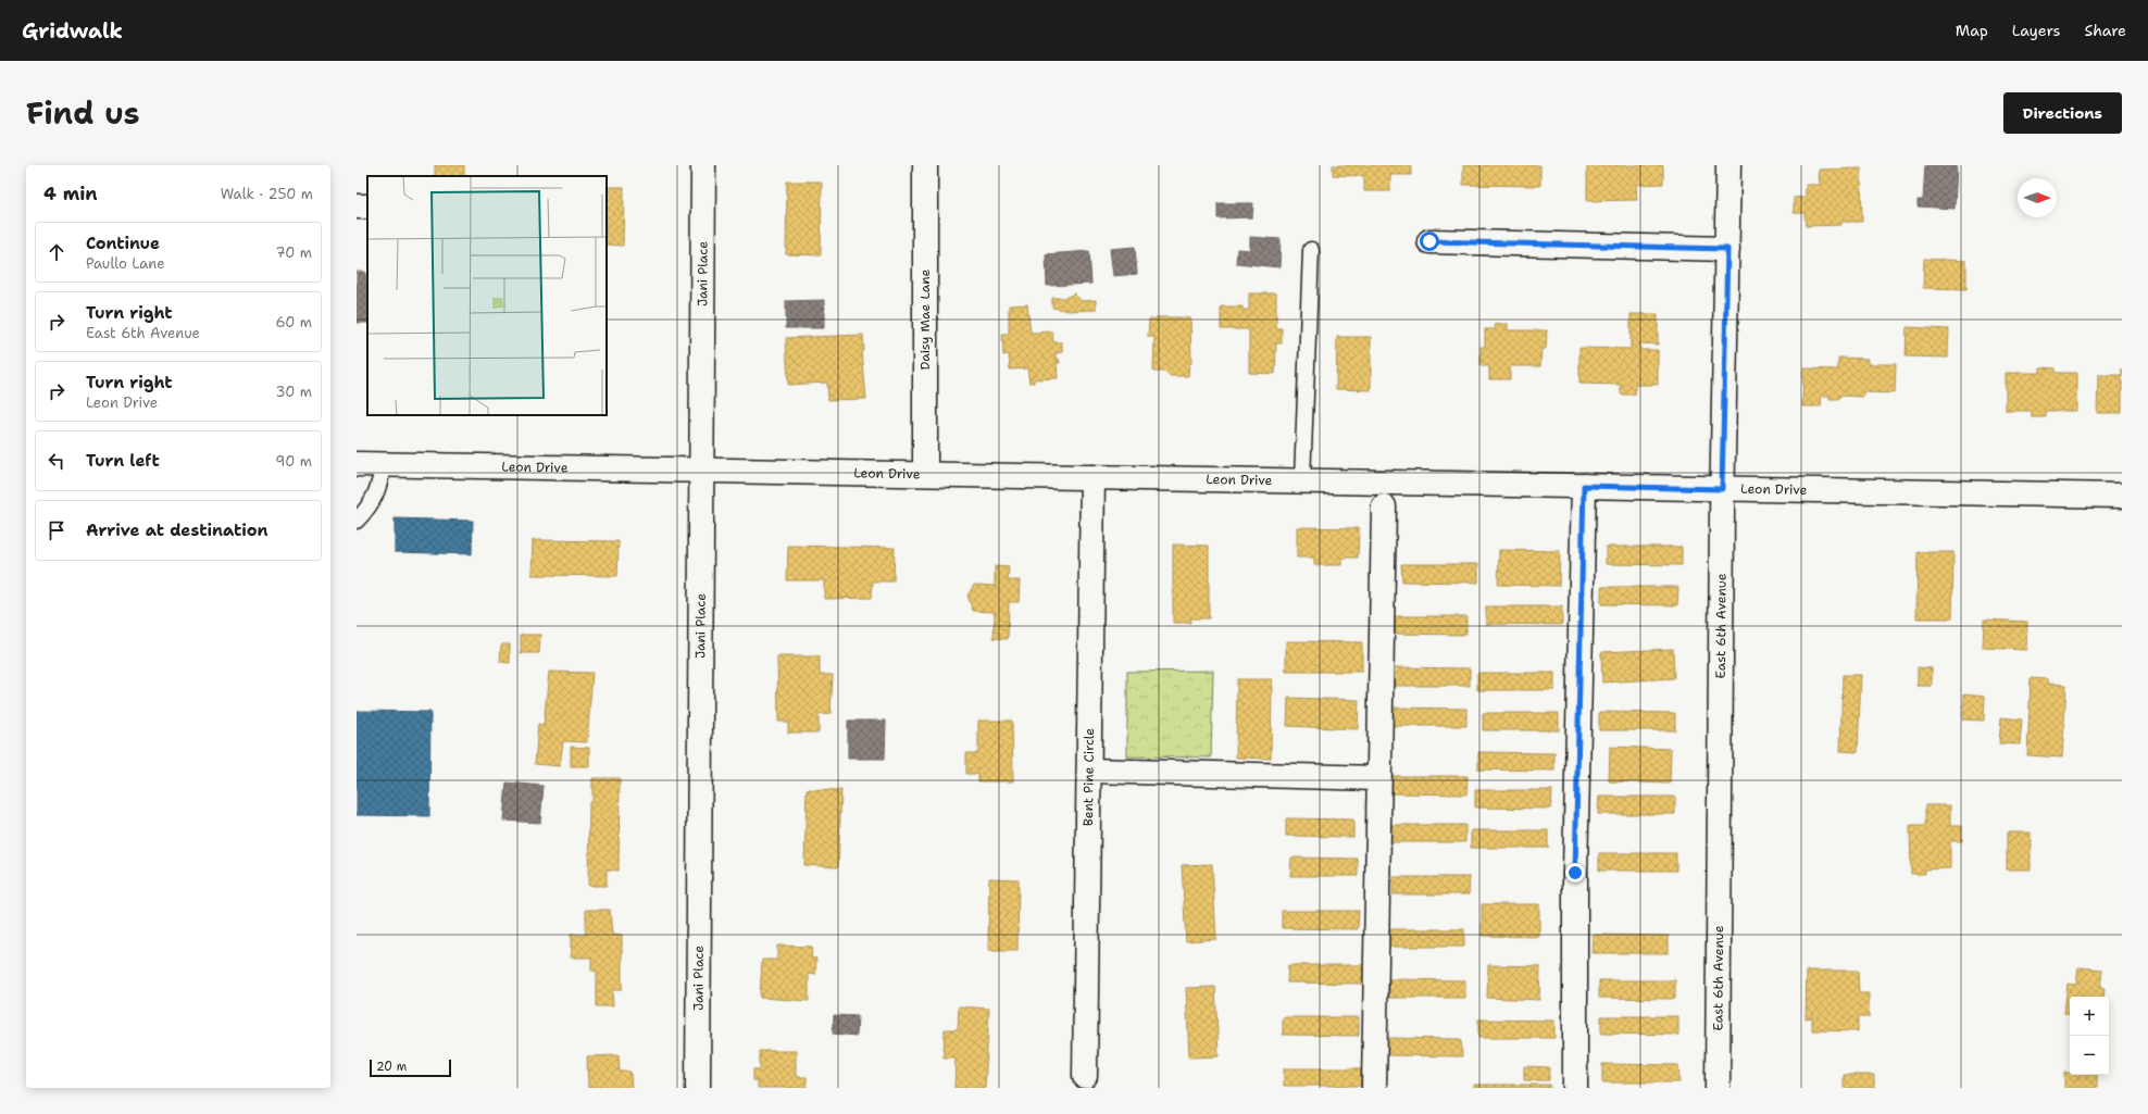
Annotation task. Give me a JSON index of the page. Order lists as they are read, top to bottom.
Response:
{
  "streets": {
    "street": [
      "Jani Place",
      "Daisy Mae Lane",
      "Leon Drive",
      "East 6th Avenue",
      "Bent Pine Circle"
    ]
  },
  "crossings": [
    ["Jani Place", "Leon Drive"],
    ["Daisy Mae Lane", "Leon Drive"],
    ["Leon Drive", "East 6th Avenue"],
    ["Leon Drive", "Bent Pine Circle"]
  ],
  "scale_bar": "20 m",
  "north": "right",
  "page": {
    "header": "Gridwalk",
    "nav": ["Map", "Layers", "Share"],
    "title": "Find us",
    "buttons": "Directions",
    "heading": ["4 min", "Walk · 250 m"],
    "list": [
      ["Continue", "Paullo Lane", "70 m"],
      ["Turn right", "East 6th Avenue", "60 m"],
      ["Turn right", "Leon Drive", "30 m"],
      ["Turn left", "90 m"],
      "Arrive at destination"
    ],
    "map_buttons": ["+", "−"],
    "scale": "20 m"
  }
}
